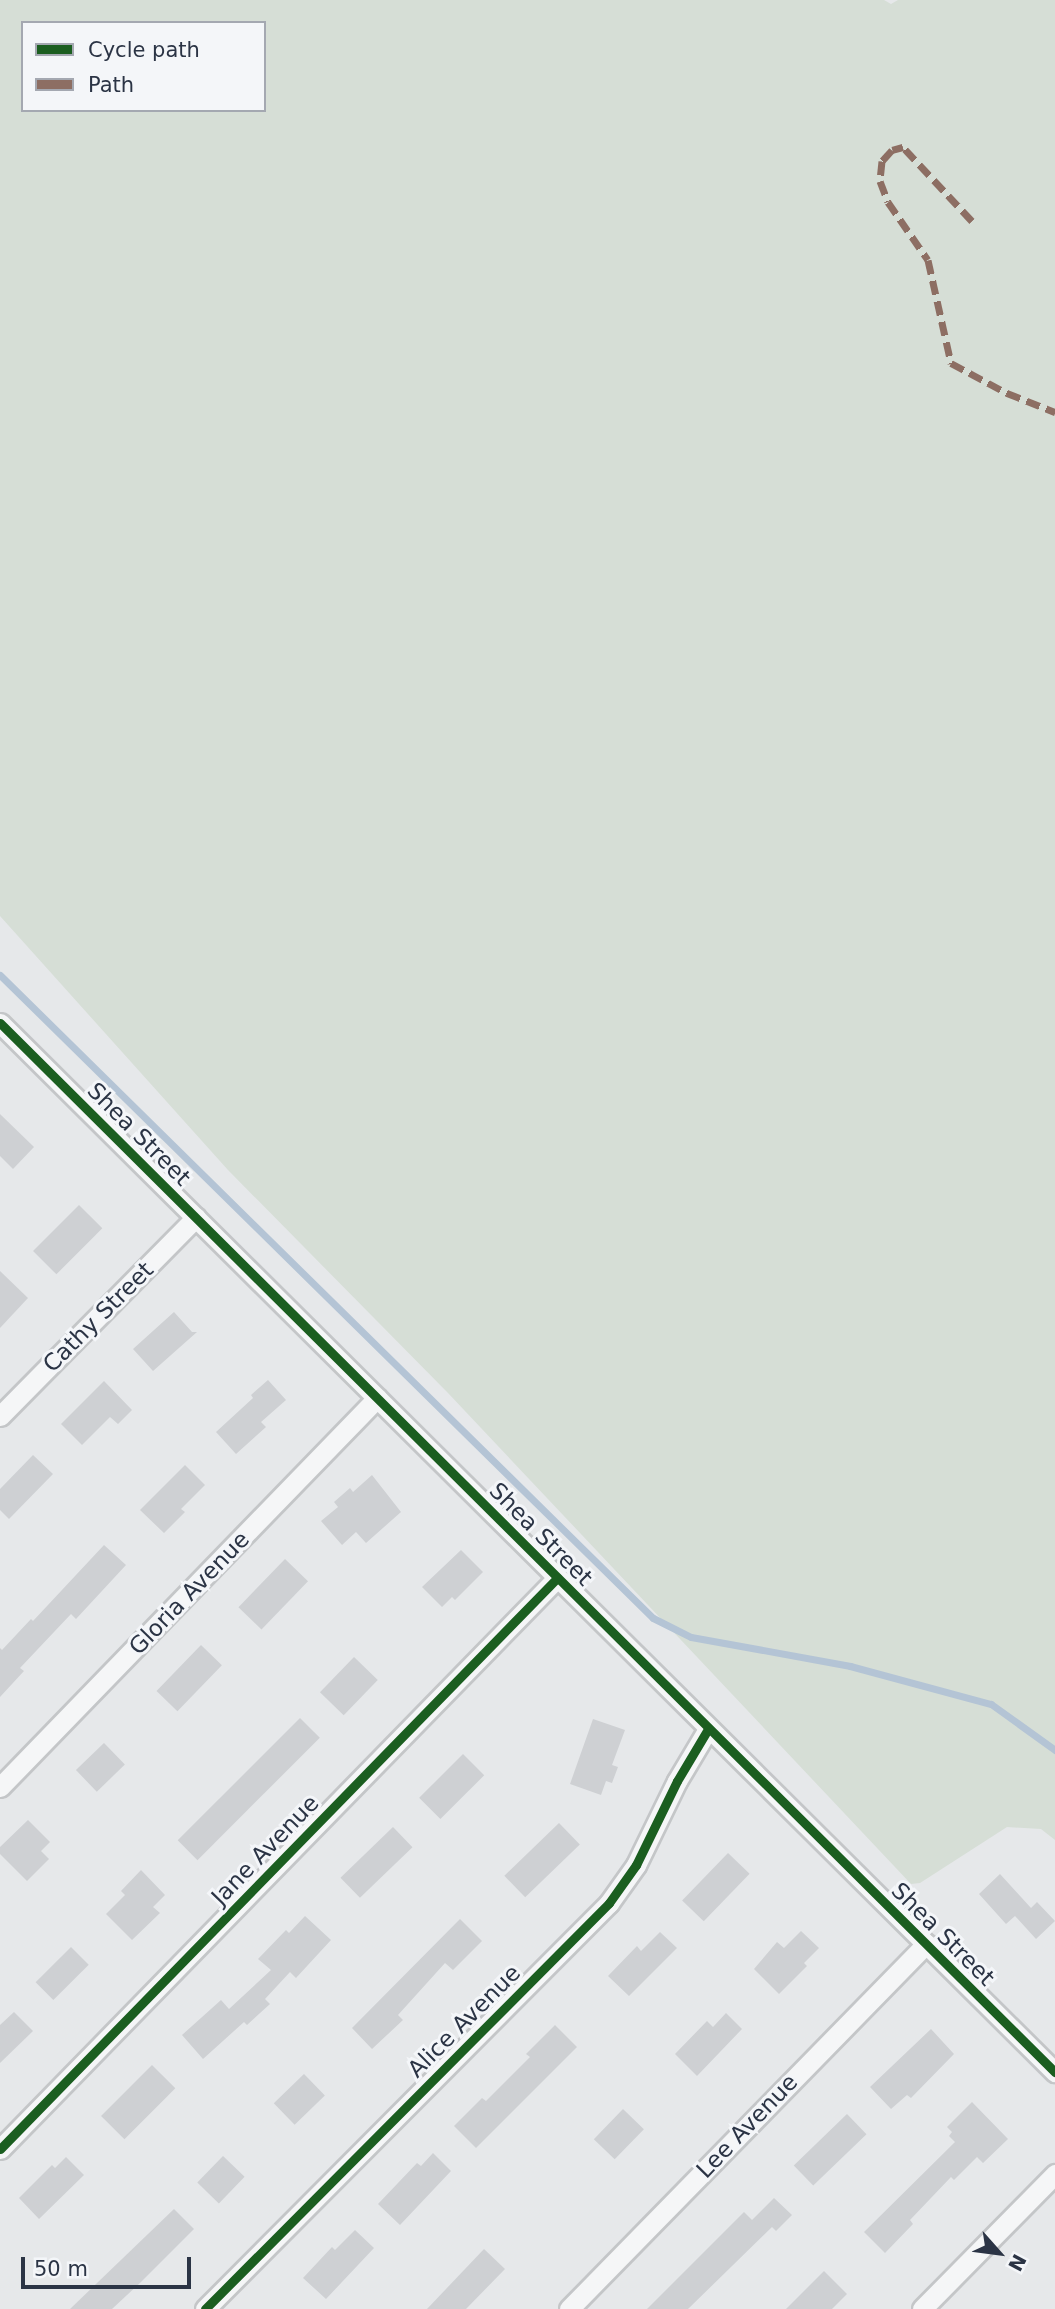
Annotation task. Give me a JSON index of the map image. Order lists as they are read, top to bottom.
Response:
{
  "streets": {
    "street": [
      "Shea Street",
      "Cathy Street",
      "Gloria Avenue",
      "Jane Avenue",
      "Alice Avenue",
      "Lee Avenue"
    ]
  },
  "crossings": [
    ["Shea Street", "Cathy Street"],
    ["Shea Street", "Gloria Avenue"],
    ["Shea Street", "Jane Avenue"],
    ["Shea Street", "Alice Avenue"],
    ["Shea Street", "Lee Avenue"]
  ],
  "legend": ["Cycle path", "Path"],
  "scale_bar": "50 m",
  "north": "bottom right"
}
